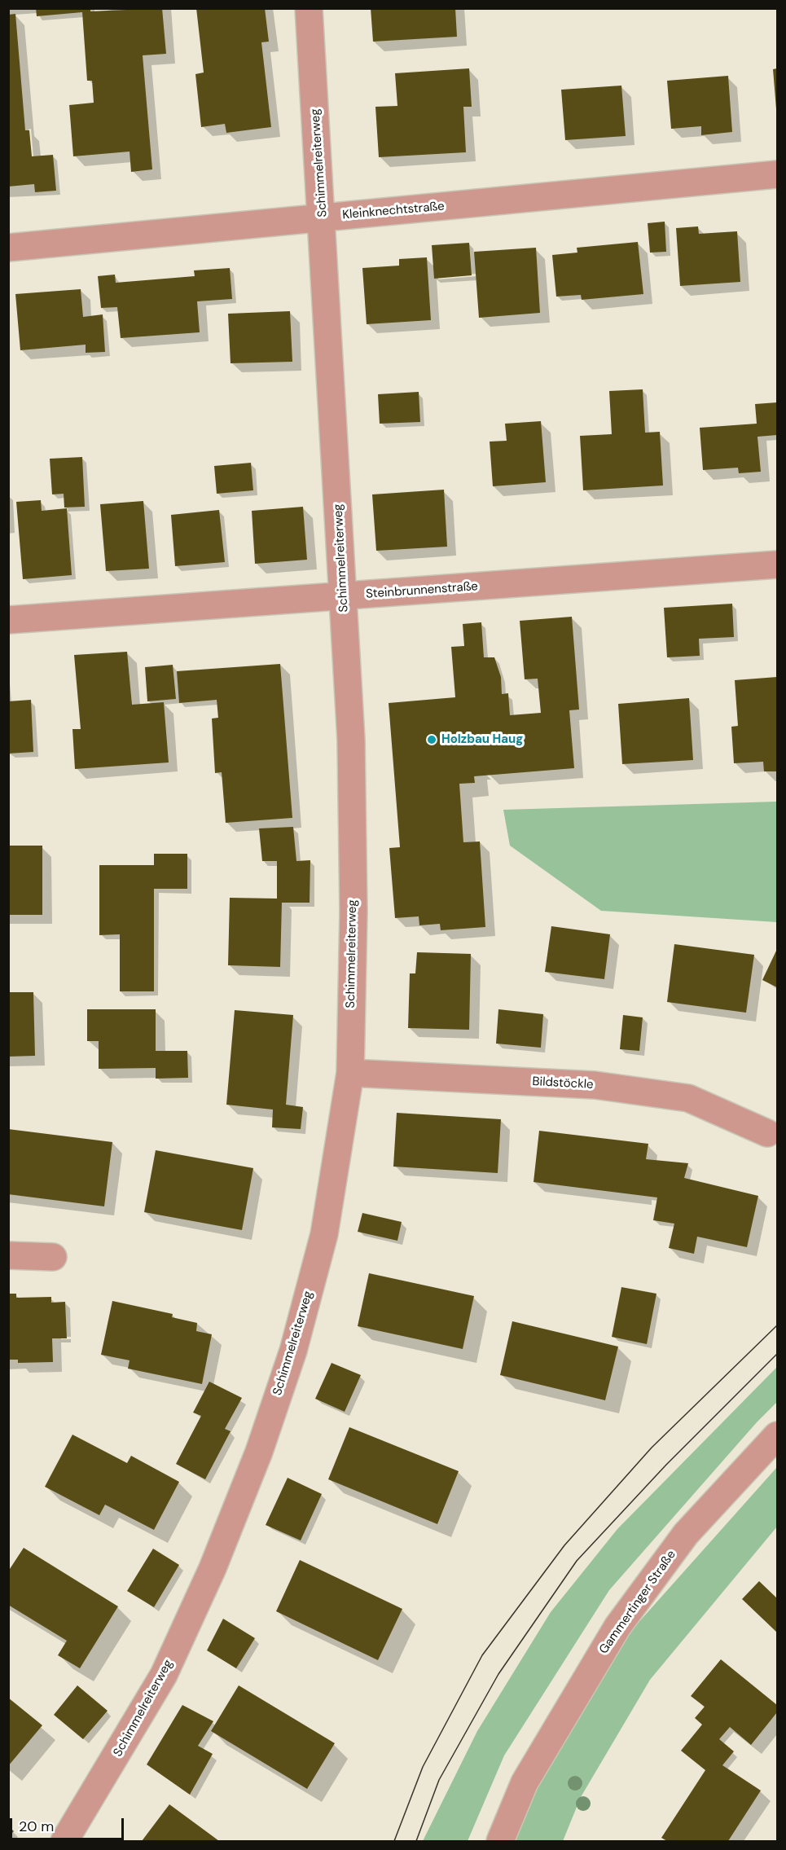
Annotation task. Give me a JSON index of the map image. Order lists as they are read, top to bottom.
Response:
{
  "streets": {
    "street": [
      "Schimmelreiterweg",
      "Kleinknechtstraße",
      "Steinbrunnenstraße",
      "Bildstöckle",
      "Gammertinger Straße"
    ]
  },
  "crossings": [
    ["Schimmelreiterweg", "Kleinknechtstraße"],
    ["Schimmelreiterweg", "Steinbrunnenstraße"],
    ["Schimmelreiterweg", "Bildstöckle"]
  ],
  "places": ["Holzbau Haug"],
  "scale_bar": "20 m"
}
